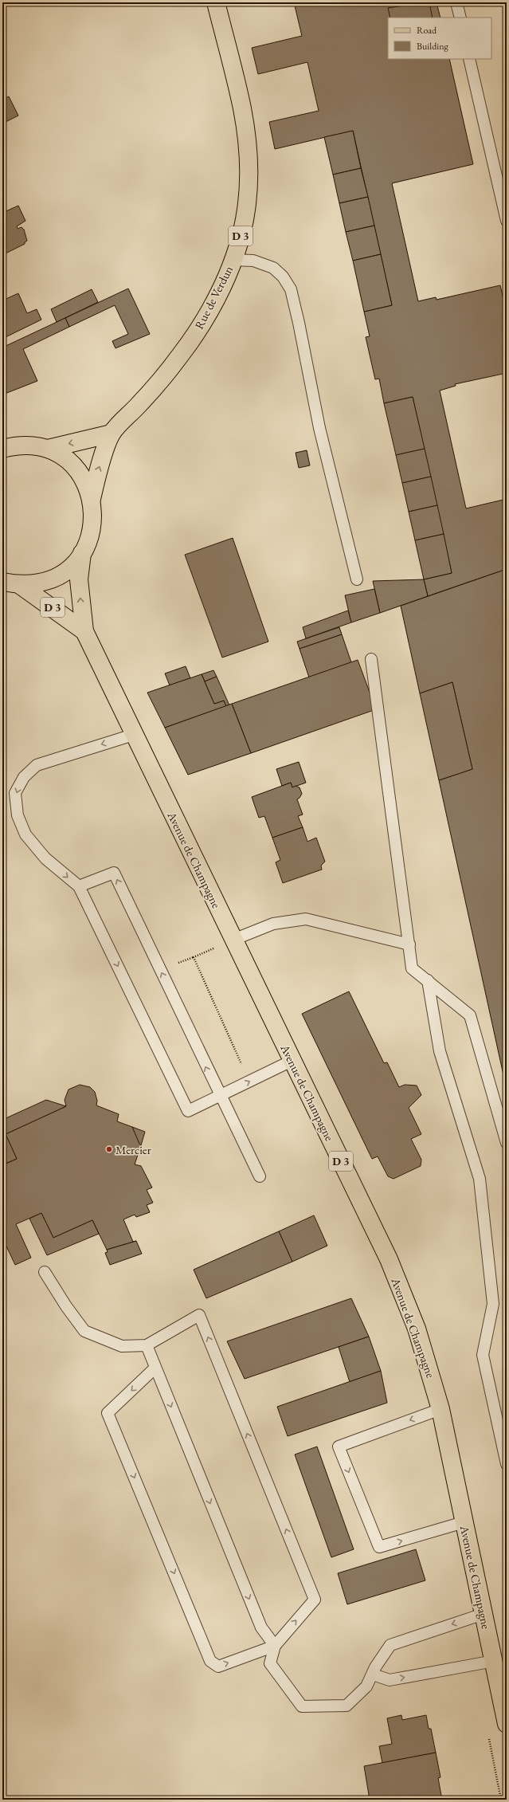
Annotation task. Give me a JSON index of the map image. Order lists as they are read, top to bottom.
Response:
{
  "streets": {
    "main road": ["D 3", "Rue de Verdun", "Avenue de Champagne"]
  },
  "places": ["Mercier"],
  "legend": ["Road", "Building"]
}
